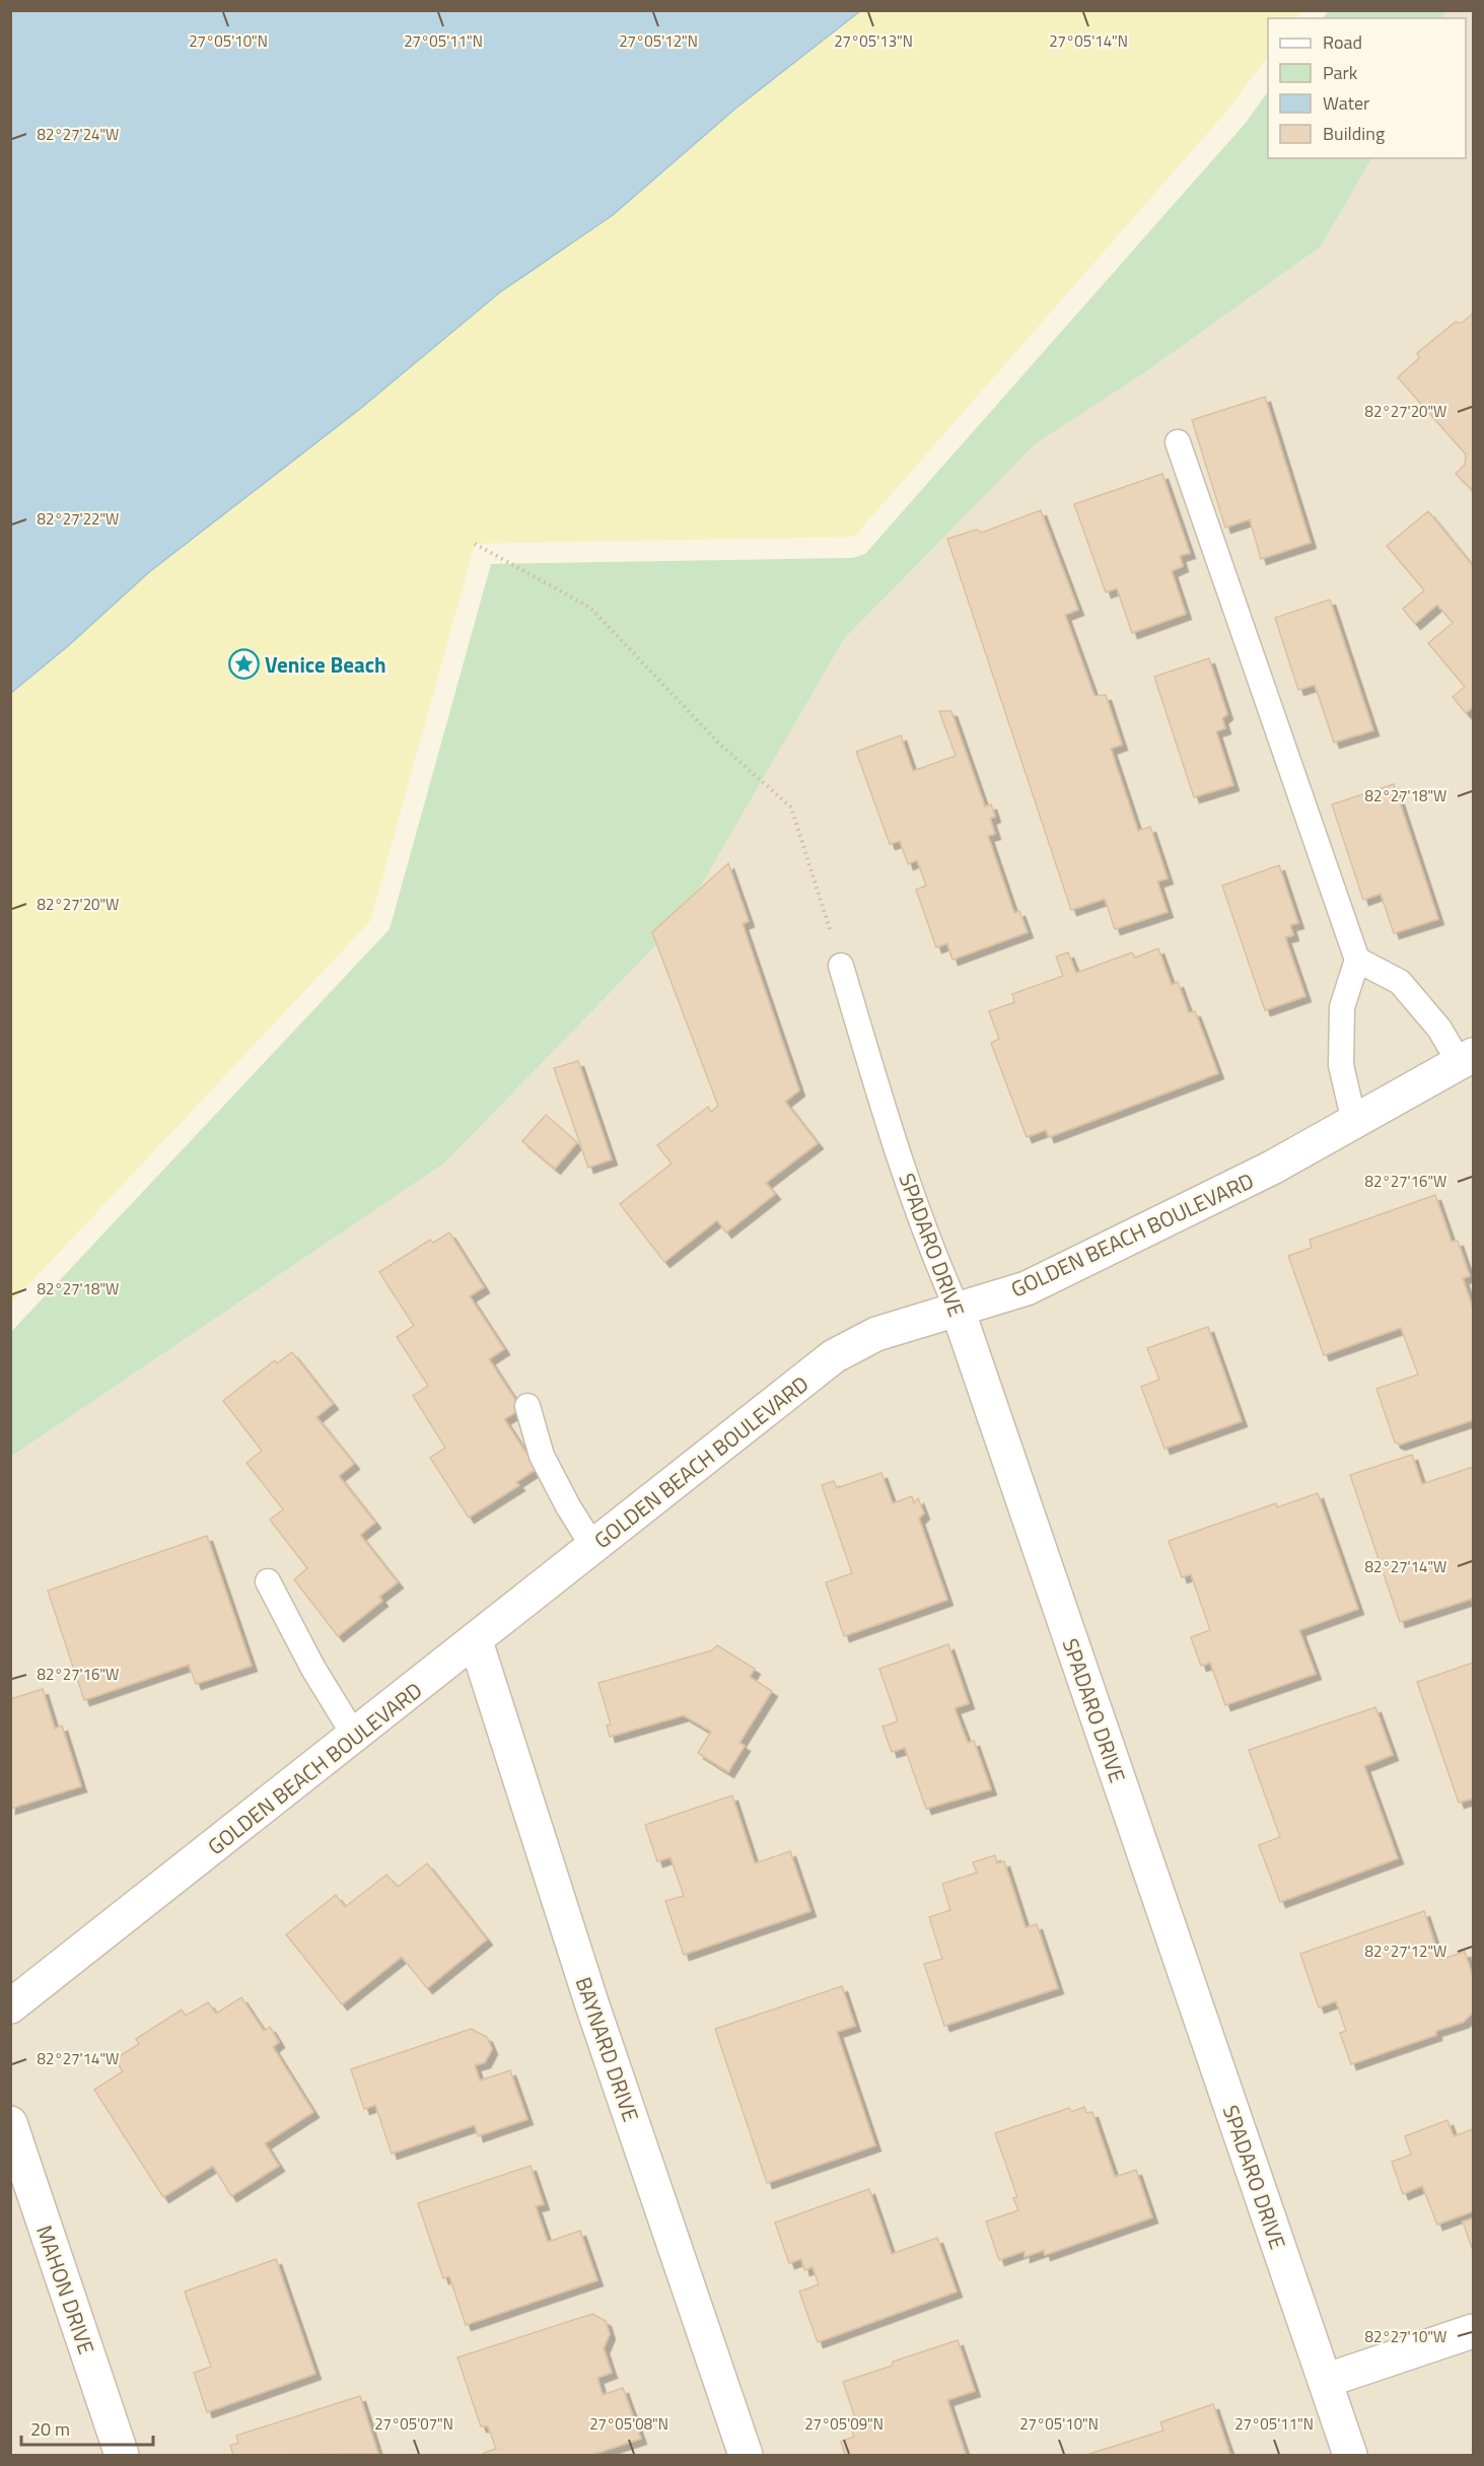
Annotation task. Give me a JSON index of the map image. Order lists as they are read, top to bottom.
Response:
{
  "streets": {
    "street": [
      "GOLDEN BEACH BOULEVARD",
      "SPADARO DRIVE",
      "BAYNARD DRIVE",
      "MAHON DRIVE"
    ]
  },
  "crossings": [
    ["GOLDEN BEACH BOULEVARD", "SPADARO DRIVE"],
    ["GOLDEN BEACH BOULEVARD", "BAYNARD DRIVE"]
  ],
  "places": {
    "place": ["Venice Beach"]
  },
  "legend": [
    "Road",
    "Park",
    "Water",
    "Building"
  ],
  "scale_bar": "20 m",
  "coordinates": [
    "27°05'10\"N",
    "27°05'11\"N",
    "27°05'12\"N",
    "27°05'13\"N",
    "27°05'14\"N",
    "82°27'24\"W",
    "82°27'20\"W",
    "82°27'22\"W",
    "82°27'18\"W",
    "82°27'16\"W",
    "82°27'14\"W",
    "82°27'12\"W",
    "82°27'10\"W",
    "27°05'07\"N",
    "27°05'08\"N",
    "27°05'09\"N"
  ]
}
